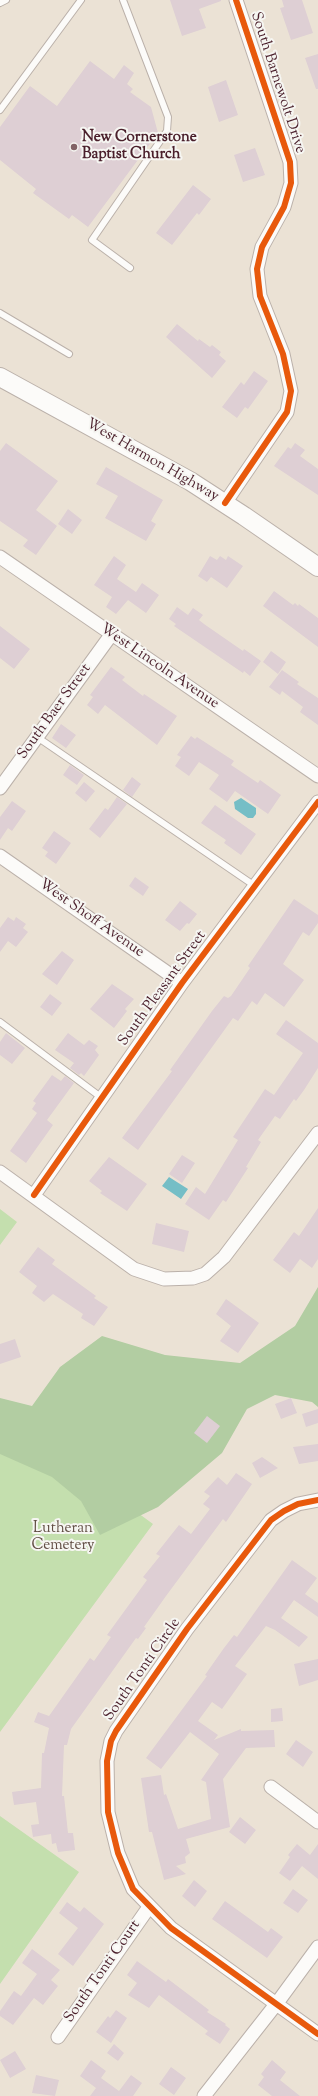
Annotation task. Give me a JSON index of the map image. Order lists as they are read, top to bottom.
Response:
{
  "streets": {
    "main road": ["West Harmon Highway"],
    "street": [
      "South Barnewolt Drive",
      "West Lincoln Avenue",
      "South Baer Street",
      "West Shoff Avenue",
      "South Pleasant Street",
      "South Tonti Circle",
      "South Tonti Court"
    ]
  },
  "crossings": [
    ["South Barnewolt Drive", "West Harmon Highway"],
    ["West Lincoln Avenue", "South Baer Street"],
    ["West Shoff Avenue", "South Pleasant Street"],
    ["South Tonti Circle", "South Tonti Court"]
  ],
  "parks": ["Lutheran Cemetery"],
  "places": ["New Cornerstone Baptist Church"]
}
